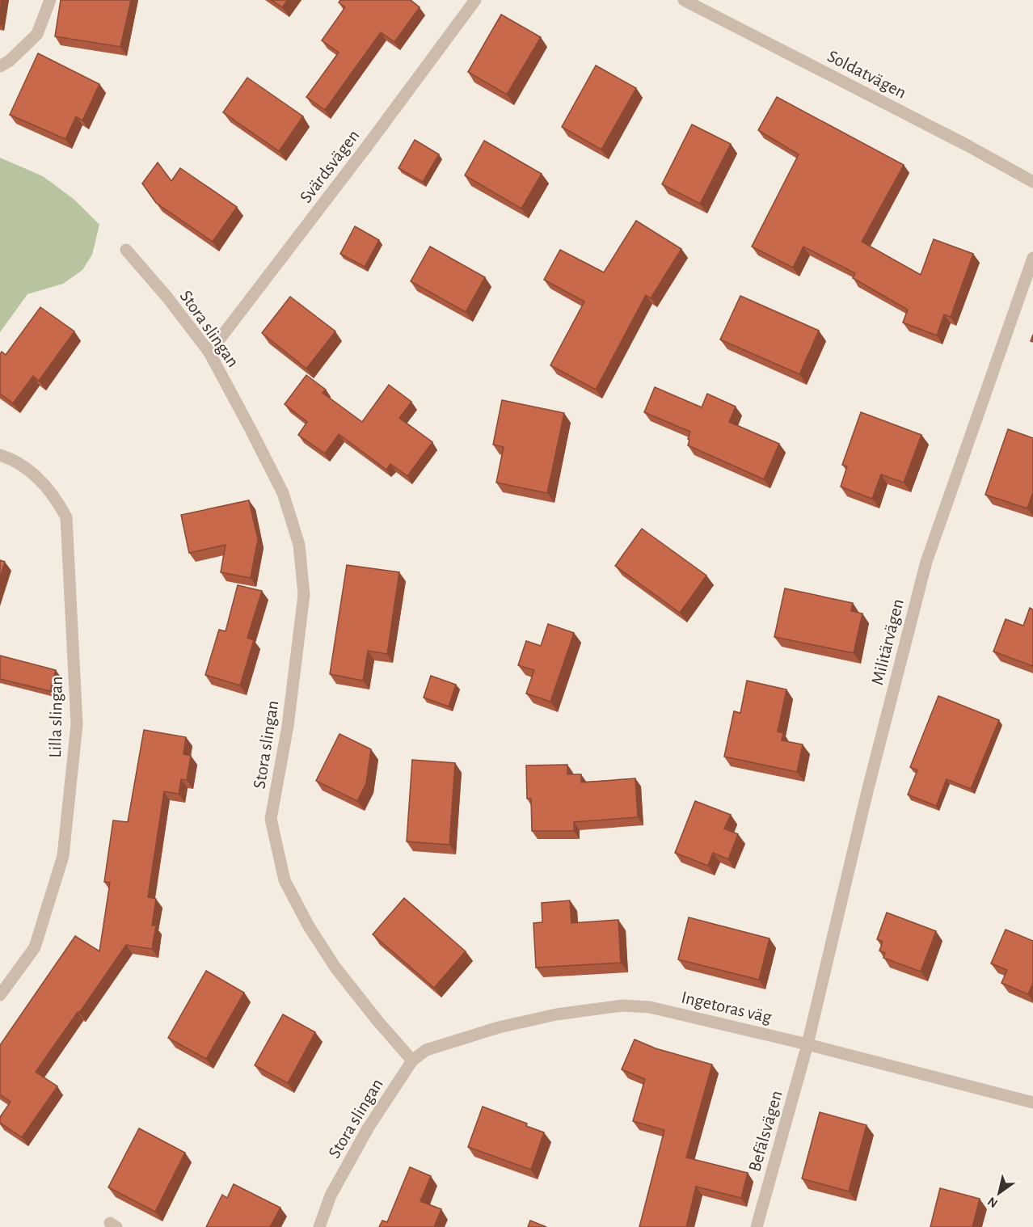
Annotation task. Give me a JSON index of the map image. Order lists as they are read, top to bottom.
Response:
{
  "streets": {
    "street": [
      "Soldatvägen",
      "Svärdsvägen",
      "Stora slingan",
      "Militärvägen",
      "Lilla slingan",
      "Ingetoras väg",
      "Befälsvägen"
    ]
  },
  "crossings": [
    ["Svärdsvägen", "Stora slingan"],
    ["Stora slingan", "Ingetoras väg"],
    ["Militärvägen", "Ingetoras väg"],
    ["Militärvägen", "Befälsvägen"],
    ["Ingetoras väg", "Befälsvägen"]
  ],
  "north": "bottom left"
}
